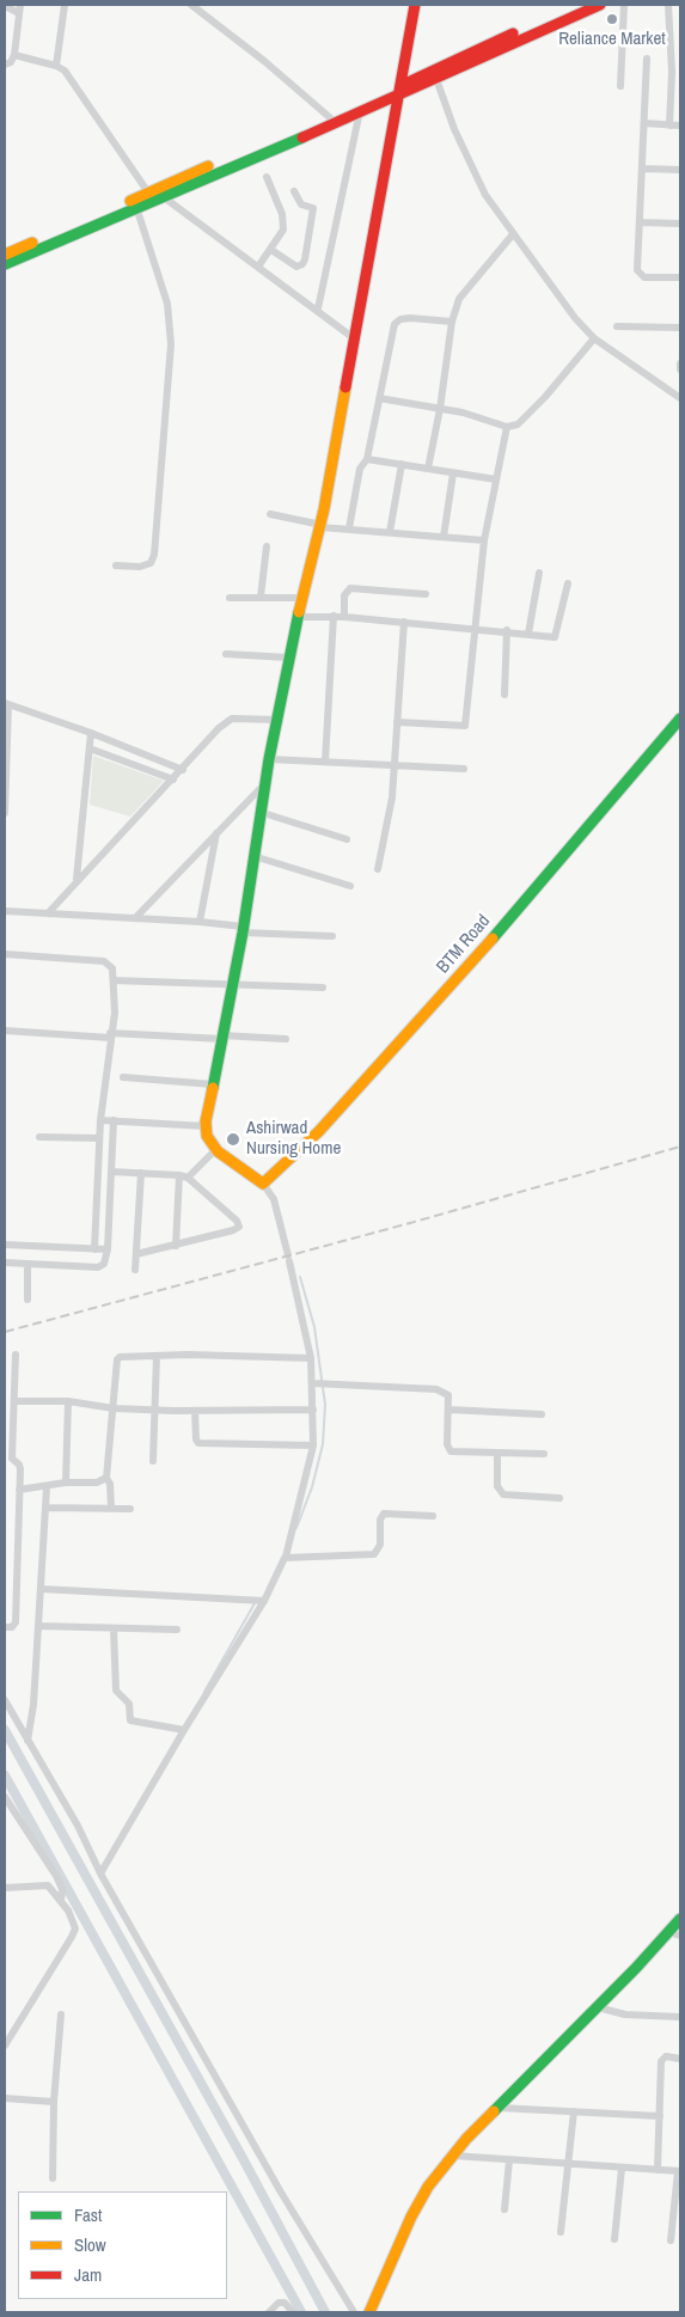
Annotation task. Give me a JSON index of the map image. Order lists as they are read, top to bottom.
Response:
{
  "streets": {
    "main road": ["BTM Road"]
  },
  "places": ["Reliance Market", "Ashirwad Nursing Home"],
  "legend": ["Fast", "Slow", "Jam"]
}
